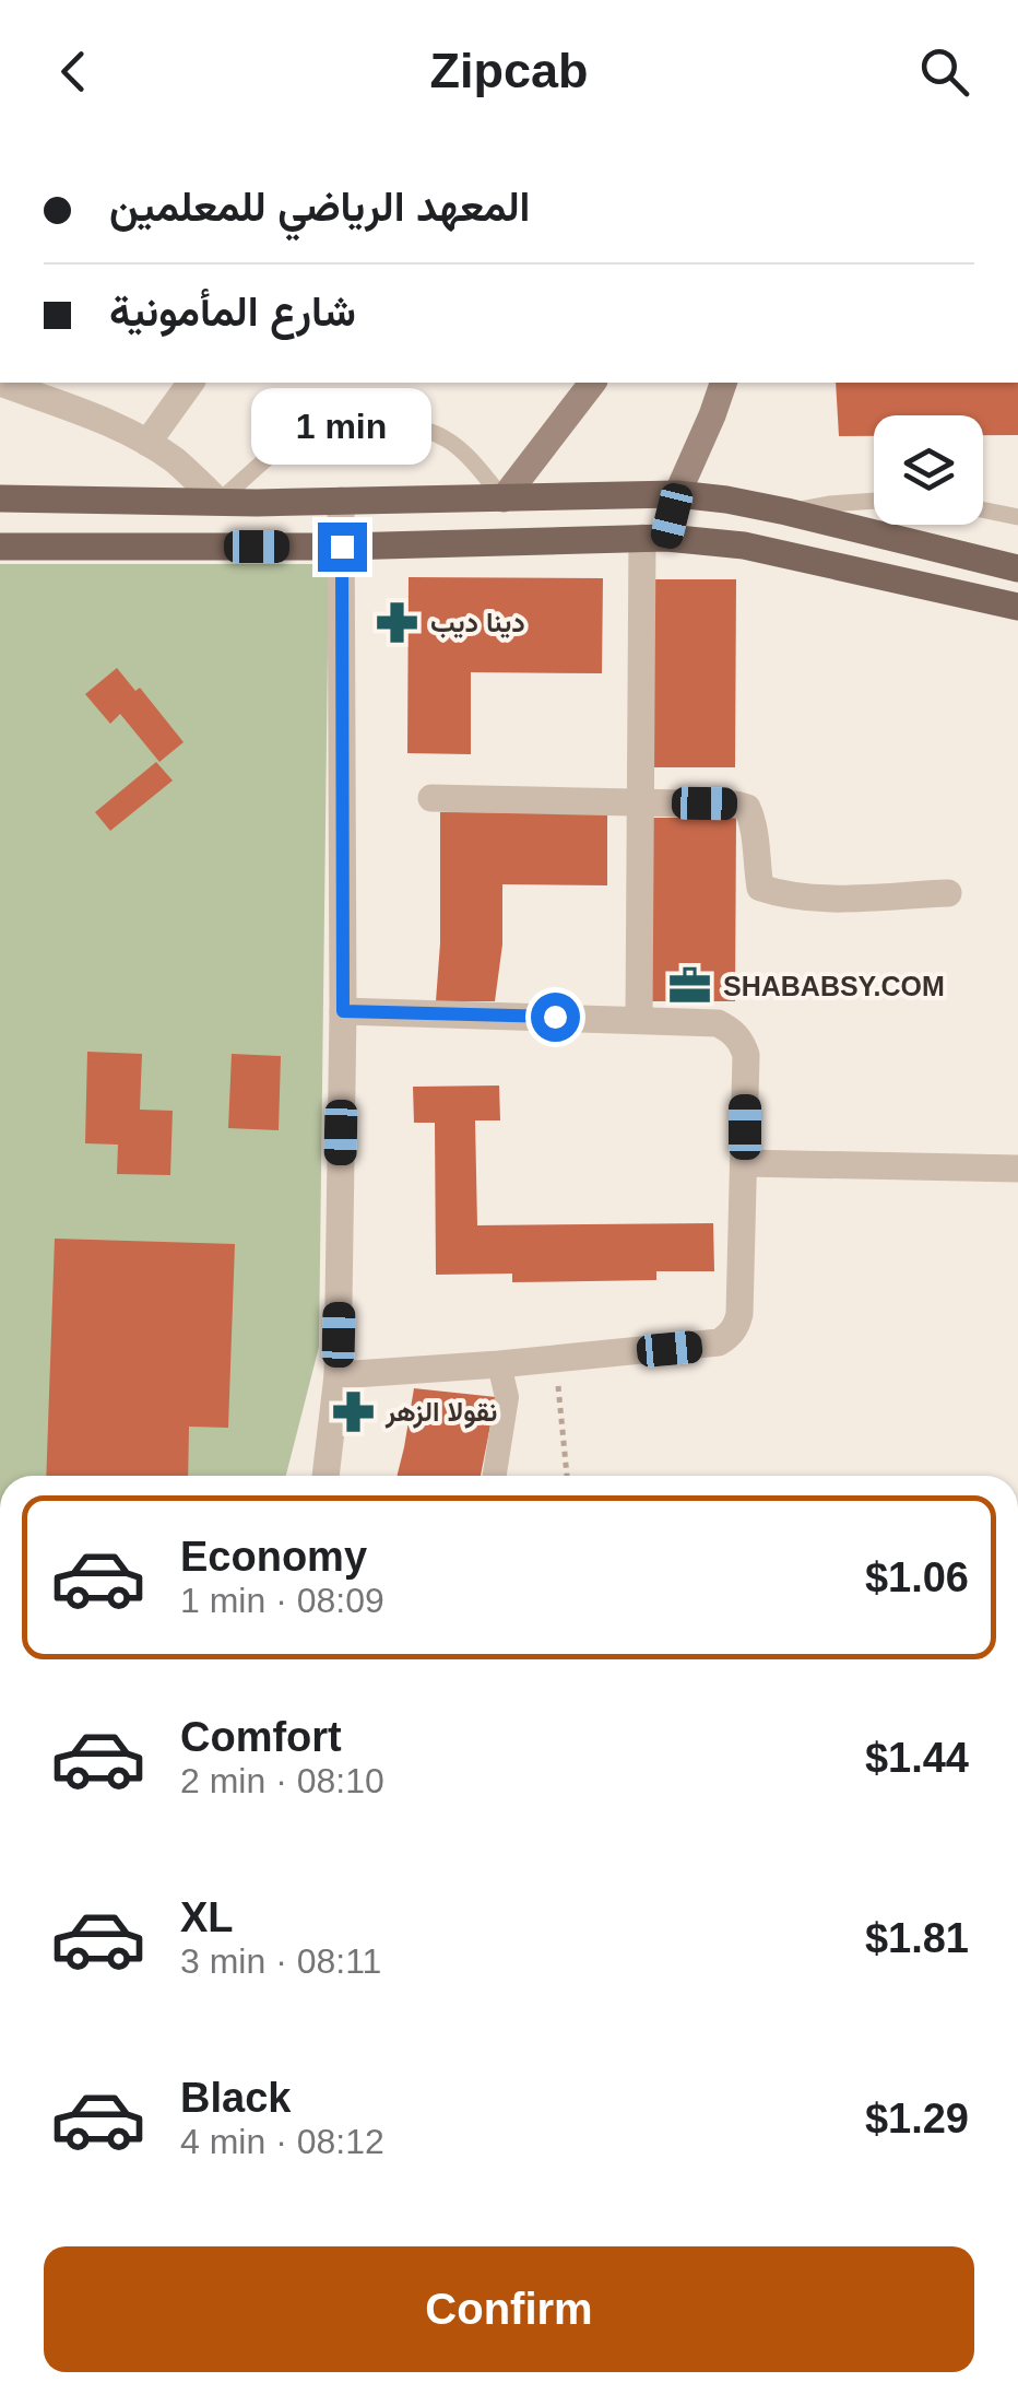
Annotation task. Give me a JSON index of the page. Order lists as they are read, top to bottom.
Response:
{
  "places": {
    "pharmacy": ["دينا ديب", "نقولا الزهر"],
    "office": ["SHABABSY.COM"]
  },
  "page": {
    "header": "Zipcab",
    "banner": ["المعهد الرياضي للمعلمين", "شارع المأمونية"],
    "bubble": "1 min",
    "list": [
      {
        "name": "Economy",
        "note": "1 min · 08:09",
        "value": "$1.06"
      },
      {
        "name": "Comfort",
        "note": "2 min · 08:10",
        "value": "$1.44"
      },
      {
        "name": "XL",
        "note": "3 min · 08:11",
        "value": "$1.81"
      },
      {
        "name": "Black",
        "note": "4 min · 08:12",
        "value": "$1.29"
      }
    ],
    "buttons": "Confirm"
  }
}
